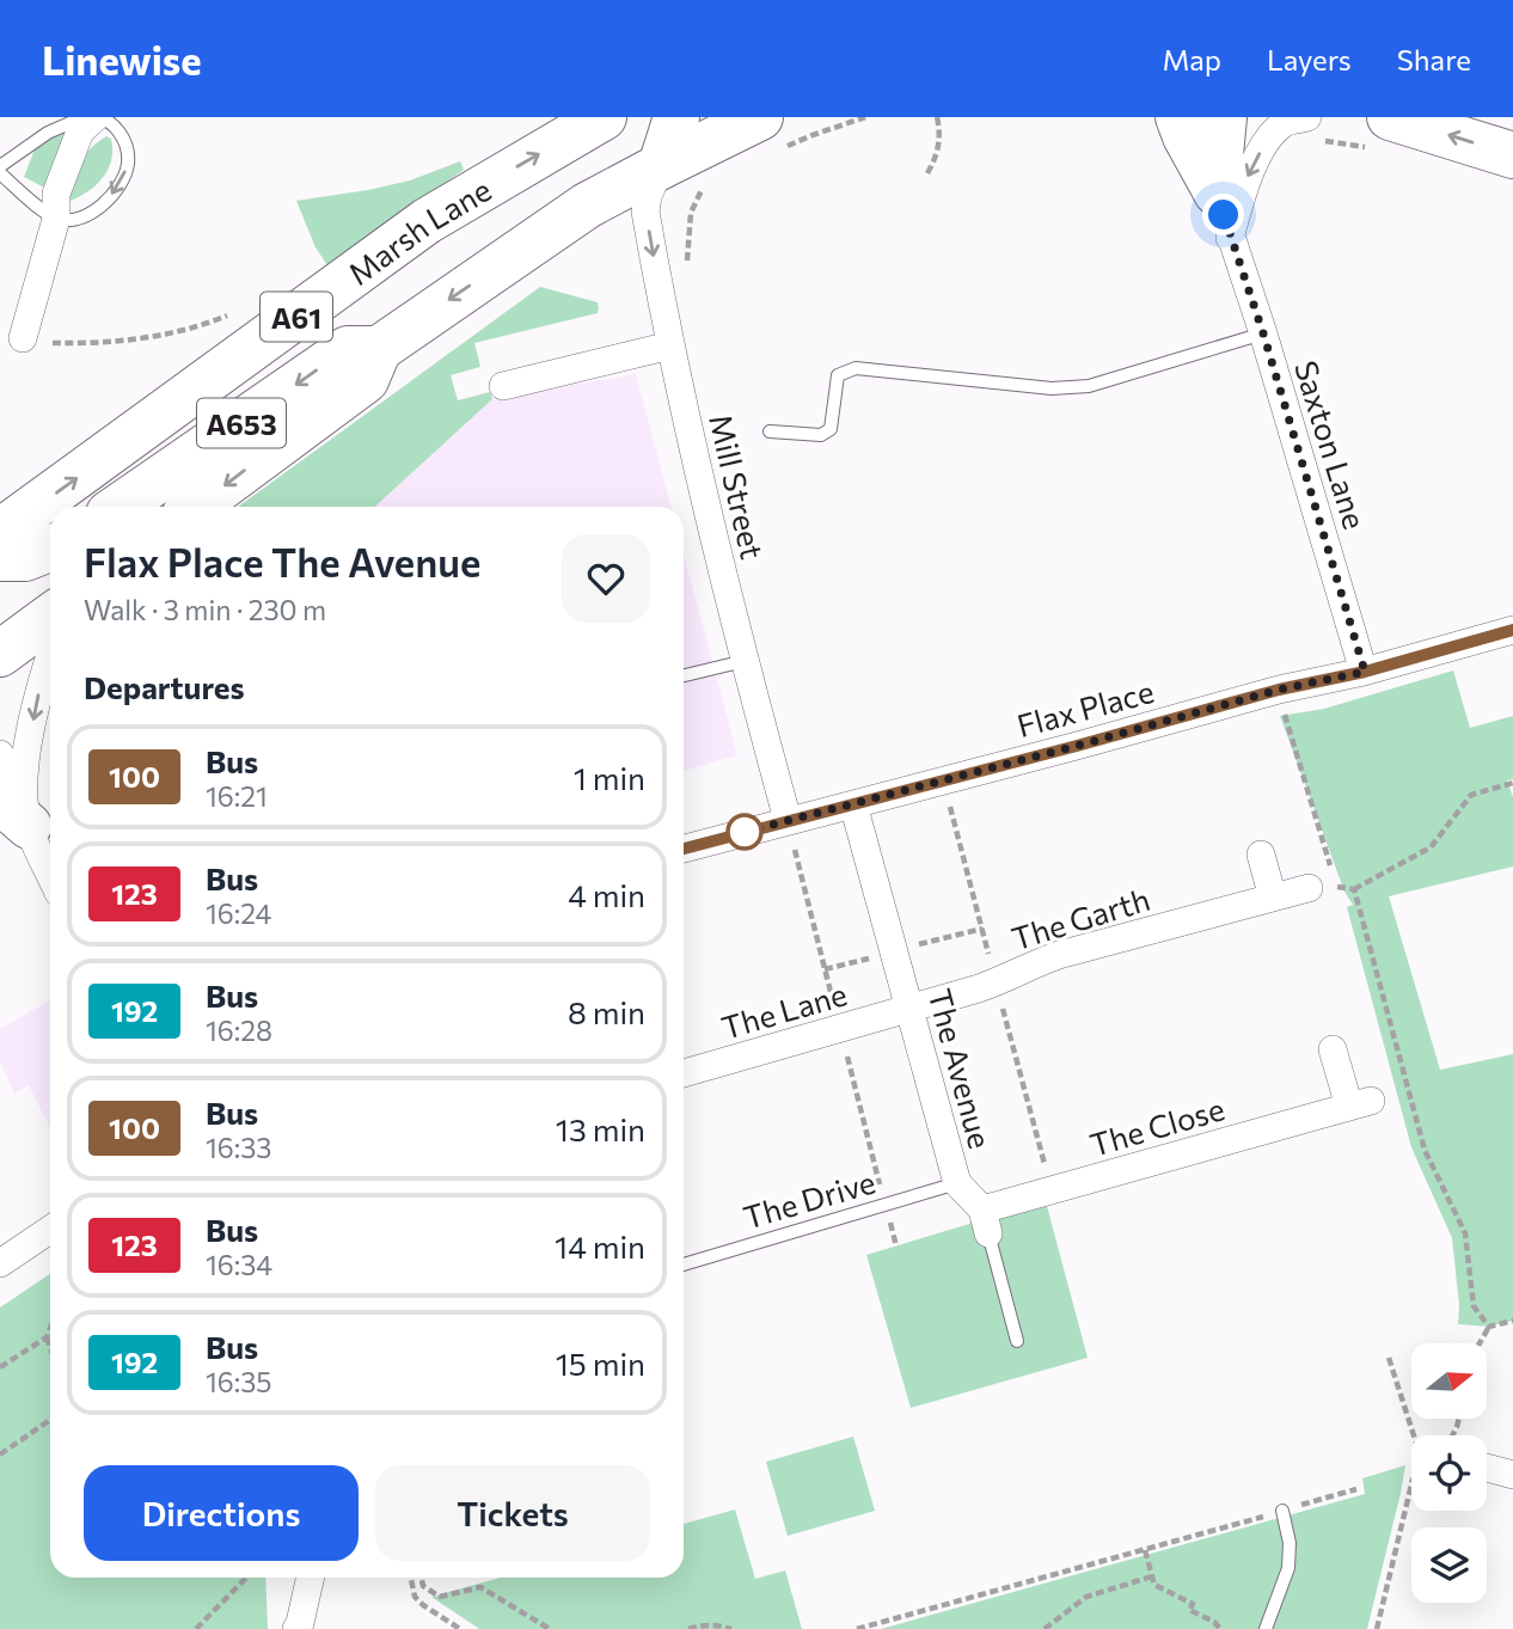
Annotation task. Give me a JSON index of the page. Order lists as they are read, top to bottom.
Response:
{
  "streets": {
    "highway": ["Marsh Lane", "A61", "A653"],
    "street": [
      "Saxton Lane",
      "Mill Street",
      "Flax Place",
      "The Garth",
      "The Lane",
      "The Avenue",
      "The Close"
    ],
    "lane": ["The Drive"]
  },
  "crossings": [
    ["A61", "A653"],
    ["A61", "Mill Street"],
    ["Saxton Lane", "Flax Place"],
    ["Mill Street", "Flax Place"],
    ["Flax Place", "The Avenue"],
    ["The Garth", "The Lane"],
    ["The Garth", "The Avenue"],
    ["The Lane", "The Avenue"],
    ["The Avenue", "The Close"],
    ["The Avenue", "The Drive"]
  ],
  "lines": ["bus line 100"],
  "north": "right",
  "page": {
    "header": "Linewise",
    "nav": ["Map", "Layers", "Share"],
    "heading": [
      ["Flax Place The Avenue", "Walk · 3 min · 230 m"],
      "Departures"
    ],
    "list": [
      {
        "mark": "100",
        "name": "Bus",
        "note": "16:21",
        "value": "1 min"
      },
      {
        "mark": "123",
        "name": "Bus",
        "note": "16:24",
        "value": "4 min"
      },
      {
        "mark": "192",
        "name": "Bus",
        "note": "16:28",
        "value": "8 min"
      },
      {
        "mark": "100",
        "name": "Bus",
        "note": "16:33",
        "value": "13 min"
      },
      {
        "mark": "123",
        "name": "Bus",
        "note": "16:34",
        "value": "14 min"
      },
      {
        "mark": "192",
        "name": "Bus",
        "note": "16:35",
        "value": "15 min"
      }
    ],
    "buttons": ["Directions", "Tickets"]
  }
}
